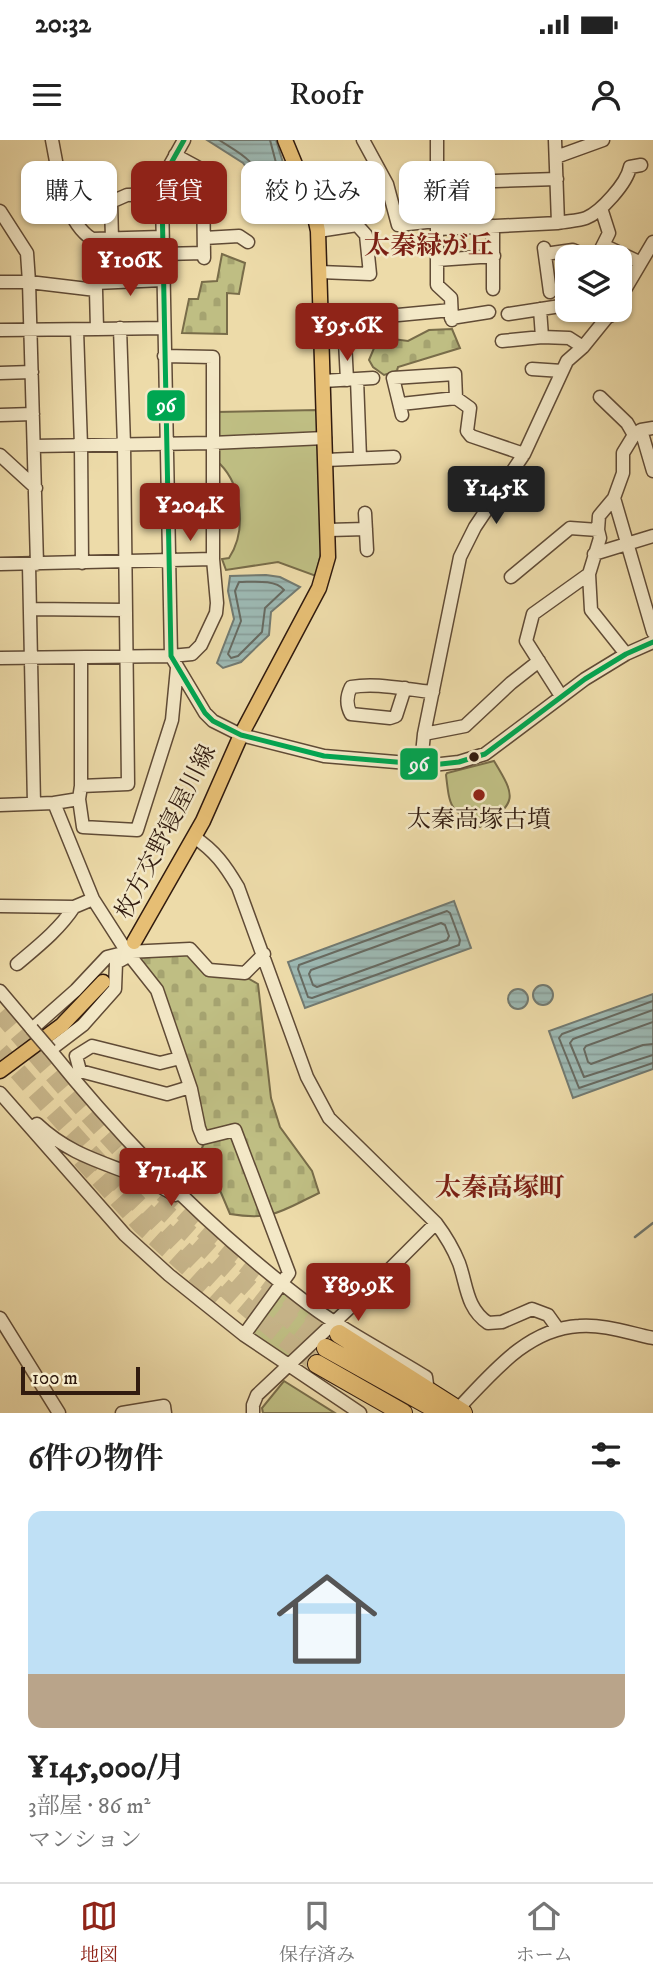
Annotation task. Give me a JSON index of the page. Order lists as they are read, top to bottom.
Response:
{
  "streets": {
    "main road": ["枚方交野寝屋川線"]
  },
  "districts": ["太秦緑が丘", "太秦高塚町"],
  "places": ["太秦高塚古墳"],
  "lines": ["transit line 96"],
  "scale_bar": "100 m",
  "page": {
    "status": "20:32",
    "header": "Roofr",
    "chip": [
      "購入",
      "賃貸",
      "絞り込み",
      "新着"
    ],
    "price": [
      "¥106K",
      "¥95.6K",
      "¥145K",
      "¥204K",
      "¥71.4K",
      "¥89.9K"
    ],
    "scale": "100 m",
    "heading": "6件の物件",
    "list": [
      {
        "name": "¥145,000/月",
        "note": "3部屋 · 86 m² · マンション"
      }
    ],
    "tabs": ["地図", "保存済み", "ホーム"]
  }
}
